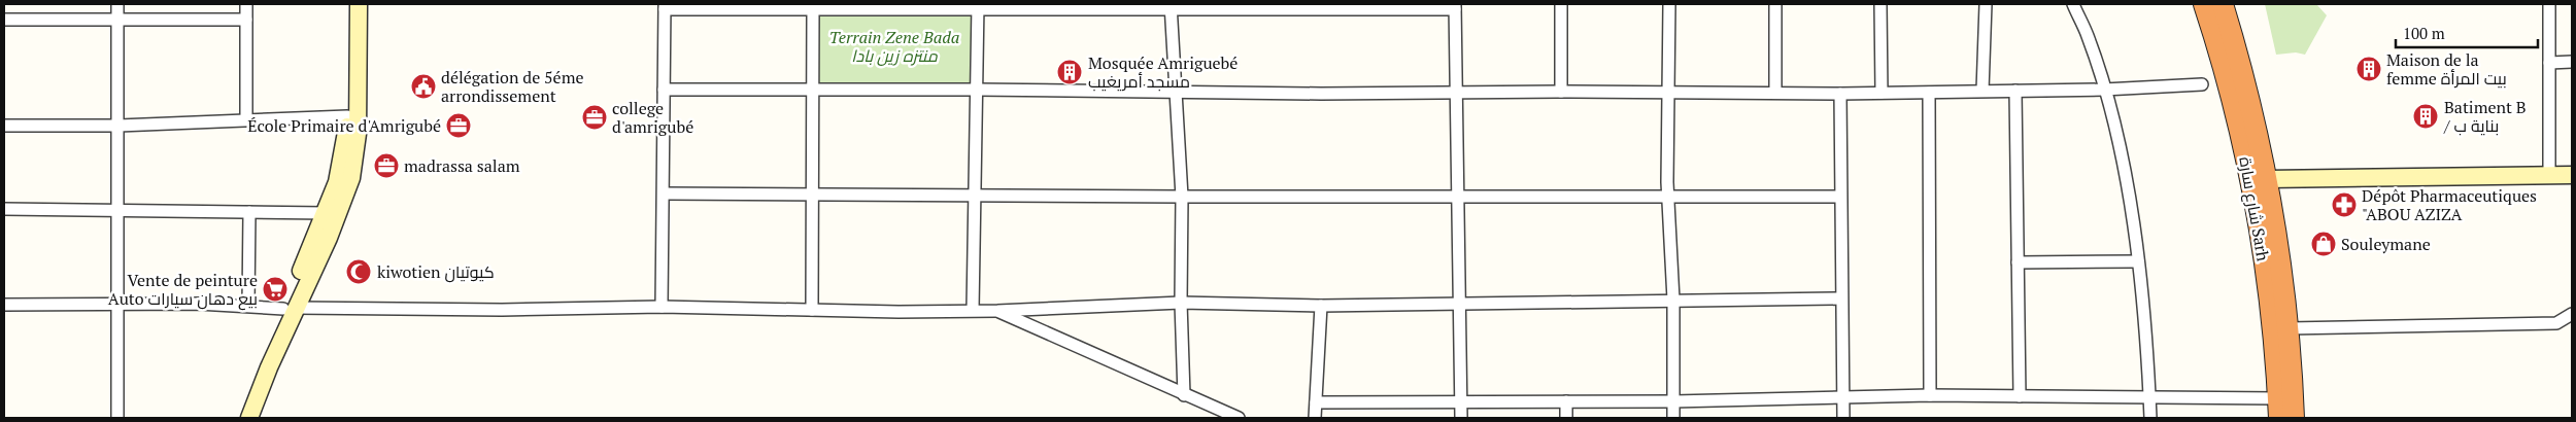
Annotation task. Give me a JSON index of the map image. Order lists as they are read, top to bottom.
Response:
{
  "streets": {
    "highway": ["شارع سارة Sarh"]
  },
  "parks": ["Terrain Zene Bada منتزه زين بادا"],
  "places": {
    "building": ["Maison de la femme بيت المرأة", "Mosquée Amriguebé مسجد أمريغيب", "Batiment B / بناية ب"],
    "public building": ["délégation de 5éme arrondissement"],
    "office": ["college d'amrigubé", "École Primaire d'Amrigubé", "madrassa salam"],
    "pharmacy": ["Dépôt Pharmaceutiques \"ABOU AZIZA"],
    "shop": ["Souleymane"],
    "mosque": ["kiwotien كيوتيان"],
    "supermarket": ["Vente de peinture Auto بيع دهان سيارات"]
  },
  "scale_bar": "100 m"
}
